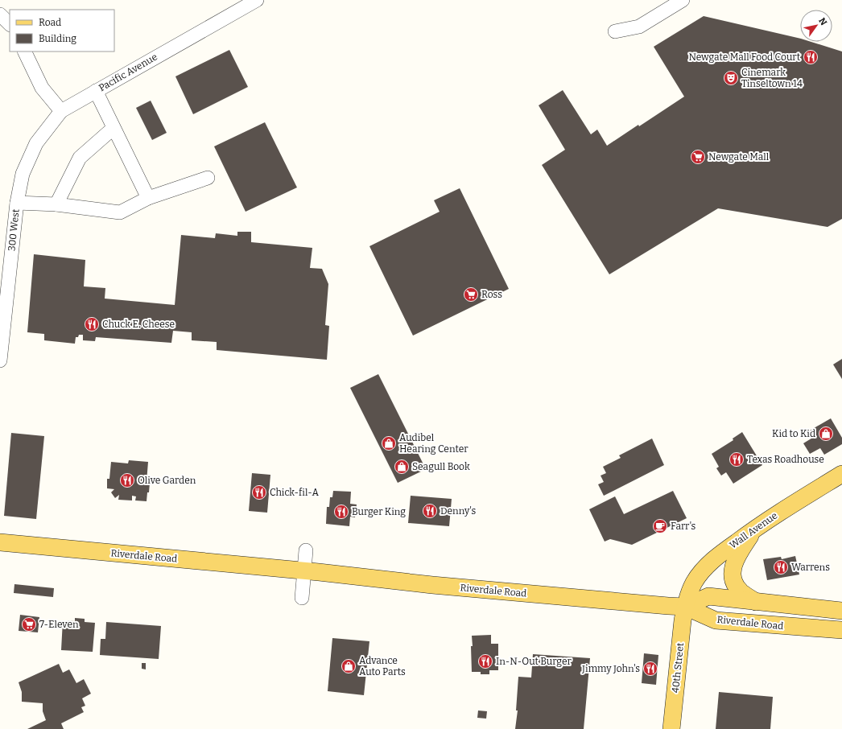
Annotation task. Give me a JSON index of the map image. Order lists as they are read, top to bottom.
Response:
{
  "streets": {
    "main road": ["Wall Avenue", "Riverdale Road", "40th Street"],
    "street": ["Pacific Avenue", "300 West"]
  },
  "crossings": [
    ["Pacific Avenue", "300 West"],
    ["Wall Avenue", "Riverdale Road"],
    ["Wall Avenue", "40th Street"],
    ["Riverdale Road", "40th Street"]
  ],
  "places": {
    "restaurant": [
      "Newgate Mall Food Court",
      "Chuck E. Cheese",
      "Texas Roadhouse",
      "Olive Garden",
      "Chick-fil-A",
      "Denny's",
      "Burger King",
      "Warrens",
      "In-N-Out Burger",
      "Jimmy John's"
    ],
    "theatre": ["Cinemark Tinseltown 14"],
    "supermarket": ["Newgate Mall", "Ross", "7-Eleven"],
    "shop": [
      "Kid to Kid",
      "Audibel Hearing Center",
      "Seagull Book",
      "Advance Auto Parts"
    ],
    "cafe": ["Farr's"]
  },
  "legend": ["Road", "Building"],
  "north": "top right"
}
